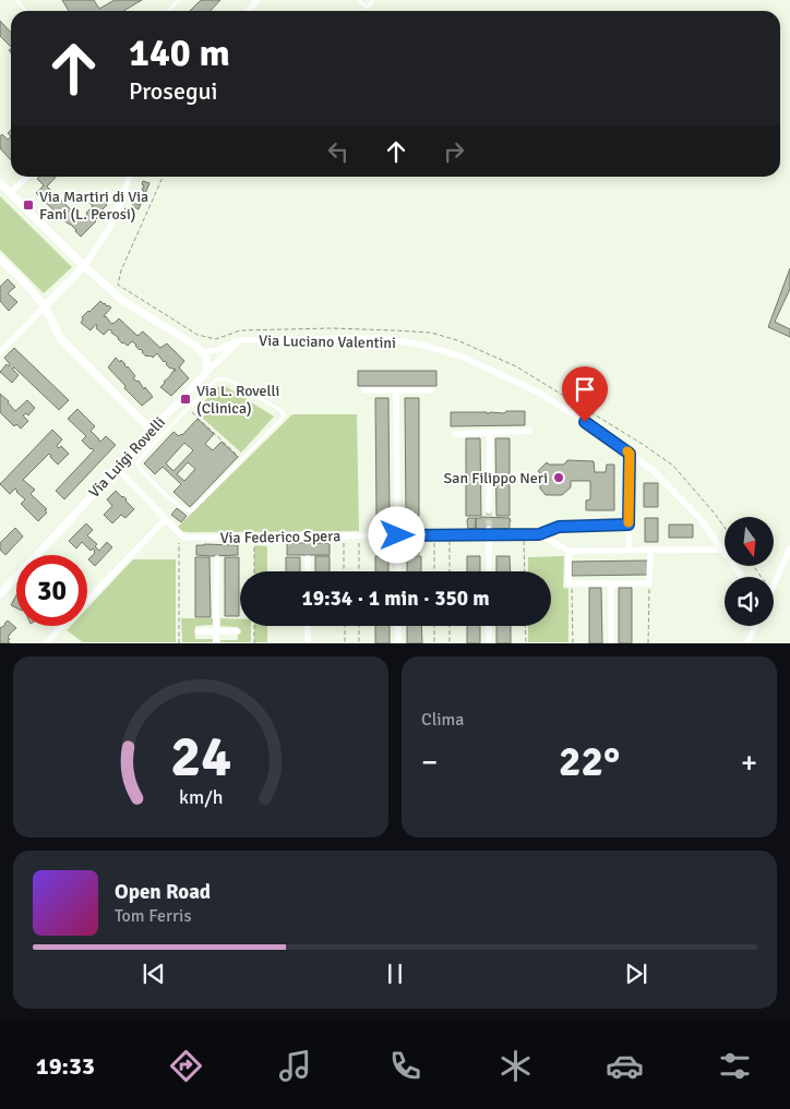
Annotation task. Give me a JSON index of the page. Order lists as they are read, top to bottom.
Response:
{
  "streets": {
    "street": ["Via Luciano Valentini", "Via Luigi Rovelli", "Via Federico Spera"]
  },
  "crossings": [
    ["Via Luciano Valentini", "Via Federico Spera"]
  ],
  "places": {
    "transit": ["Via Martiri di Via Fani (L. Perosi)", "Via L. Rovelli (Clinica)"],
    "other": ["San Filippo Neri"]
  },
  "north": "bottom",
  "page": {
    "turn": ["140 m", "Prosegui"],
    "limit": "30",
    "trip": "19:34 · 1 min · 350 m",
    "tile": "Clima",
    "heat": ["−", "22°", "+"],
    "song": ["Open Road", "Tom Ferris"],
    "tabs": "19:33",
    "gauge": ["24", "km/h"]
  }
}
